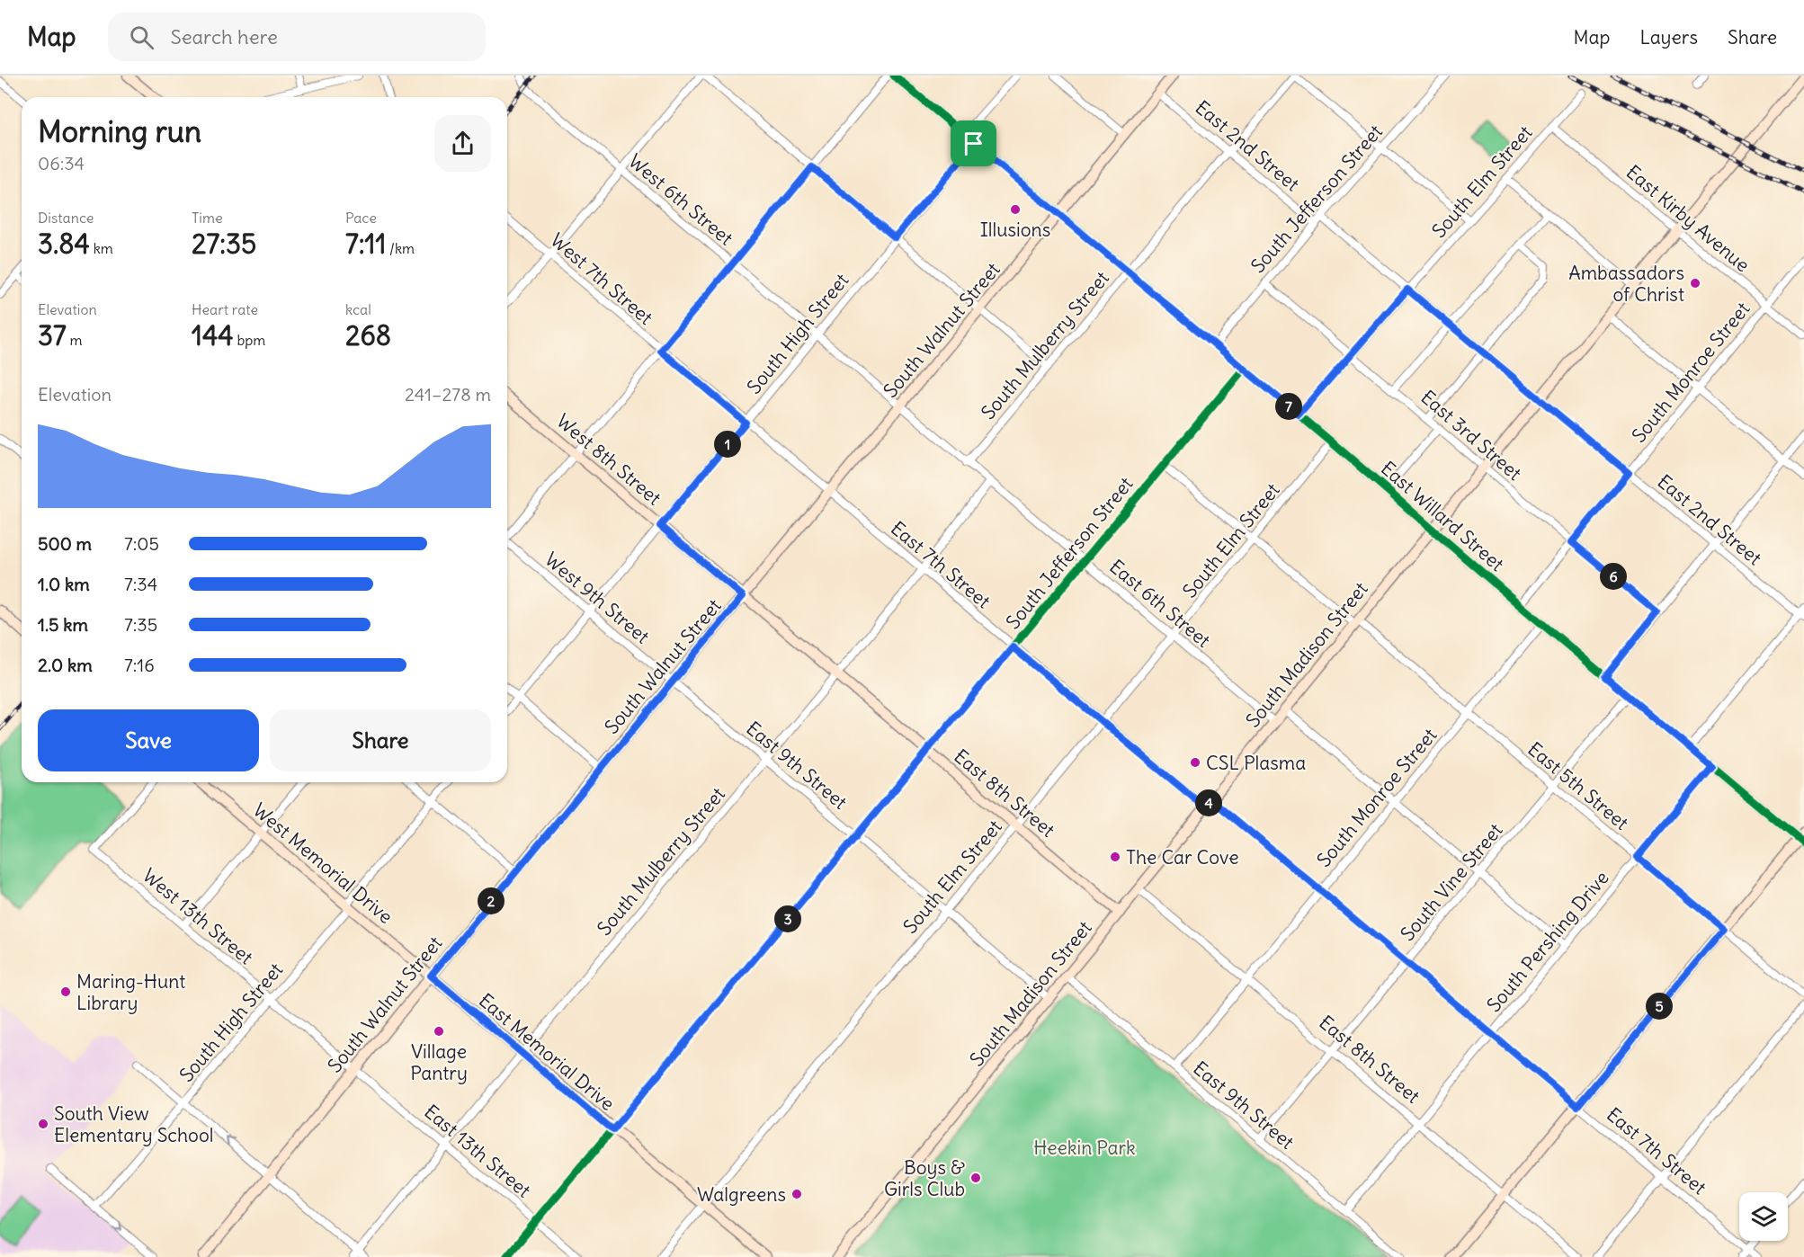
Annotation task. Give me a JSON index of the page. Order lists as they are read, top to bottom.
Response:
{
  "streets": {
    "main road": [
      "South Walnut Street",
      "West 8th Street",
      "East Willard Street",
      "South Madison Street",
      "East 8th Street",
      "West Memorial Drive",
      "East Memorial Drive"
    ],
    "street": [
      "East 2nd Street",
      "South Elm Street",
      "South Jefferson Street",
      "West 6th Street",
      "East Kirby Avenue",
      "West 7th Street",
      "South High Street",
      "South Mulberry Street",
      "South Monroe Street",
      "East 3rd Street",
      "East 7th Street",
      "West 9th Street",
      "East 6th Street",
      "East 9th Street",
      "East 5th Street",
      "South Vine Street",
      "West 13th Street",
      "South Pershing Drive",
      "East 13th Street"
    ]
  },
  "crossings": [
    ["East 2nd Street", "South Elm Street"],
    ["East 2nd Street", "South Jefferson Street"],
    ["East 2nd Street", "South Walnut Street"],
    ["East 2nd Street", "South Mulberry Street"],
    ["East 2nd Street", "South Monroe Street"],
    ["East 2nd Street", "South Madison Street"],
    ["South Elm Street", "East Kirby Avenue"],
    ["South Elm Street", "East 3rd Street"],
    ["South Elm Street", "East Willard Street"],
    ["South Elm Street", "East 7th Street"],
    ["South Elm Street", "East 6th Street"],
    ["South Elm Street", "East 9th Street"],
    ["South Elm Street", "East 5th Street"],
    ["South Elm Street", "East 8th Street"],
    ["South Elm Street", "East Memorial Drive"],
    ["South Jefferson Street", "East 3rd Street"],
    ["South Jefferson Street", "East Willard Street"],
    ["South Jefferson Street", "East 7th Street"],
    ["South Jefferson Street", "East 6th Street"],
    ["South Jefferson Street", "East 9th Street"],
    ["South Jefferson Street", "East 5th Street"],
    ["South Jefferson Street", "East 8th Street"],
    ["South Jefferson Street", "East Memorial Drive"],
    ["South Jefferson Street", "East 13th Street"],
    ["West 6th Street", "South Walnut Street"],
    ["West 6th Street", "South High Street"],
    ["West 6th Street", "East 6th Street"],
    ["East Kirby Avenue", "South Monroe Street"],
    ["East Kirby Avenue", "South Madison Street"],
    ["West 7th Street", "South Walnut Street"],
    ["West 7th Street", "South High Street"],
    ["West 7th Street", "East 7th Street"],
    ["South Walnut Street", "West 8th Street"],
    ["South Walnut Street", "East Willard Street"],
    ["South Walnut Street", "East 7th Street"],
    ["South Walnut Street", "West 9th Street"],
    ["South Walnut Street", "East 6th Street"],
    ["South Walnut Street", "East 9th Street"],
    ["South Walnut Street", "East 8th Street"],
    ["South Walnut Street", "West Memorial Drive"],
    ["South Walnut Street", "West 13th Street"],
    ["South Walnut Street", "East Memorial Drive"],
    ["South Walnut Street", "East 13th Street"],
    ["South High Street", "West 8th Street"],
    ["South High Street", "East Willard Street"],
    ["South High Street", "West 9th Street"],
    ["South High Street", "West Memorial Drive"],
    ["South High Street", "West 13th Street"],
    ["South Mulberry Street", "East Willard Street"],
    ["South Mulberry Street", "East 7th Street"],
    ["South Mulberry Street", "East 6th Street"],
    ["South Mulberry Street", "East 9th Street"],
    ["South Mulberry Street", "East 8th Street"],
    ["South Mulberry Street", "East Memorial Drive"],
    ["South Mulberry Street", "East 13th Street"],
    ["South Monroe Street", "East 3rd Street"],
    ["South Monroe Street", "East Willard Street"],
    ["South Monroe Street", "East 7th Street"],
    ["South Monroe Street", "East 9th Street"],
    ["South Monroe Street", "East 5th Street"],
    ["South Monroe Street", "East 8th Street"],
    ["East 3rd Street", "South Madison Street"],
    ["West 8th Street", "East 8th Street"],
    ["East Willard Street", "South Madison Street"],
    ["East Willard Street", "South Vine Street"],
    ["East Willard Street", "South Pershing Drive"],
    ["East 7th Street", "South Madison Street"],
    ["East 7th Street", "South Vine Street"],
    ["East 7th Street", "South Pershing Drive"],
    ["West 9th Street", "East 9th Street"],
    ["East 6th Street", "South Madison Street"],
    ["South Madison Street", "East 9th Street"],
    ["South Madison Street", "East 5th Street"],
    ["South Madison Street", "East 8th Street"],
    ["East 9th Street", "South Vine Street"],
    ["East 9th Street", "South Pershing Drive"],
    ["East 5th Street", "South Vine Street"],
    ["East 5th Street", "South Pershing Drive"],
    ["East 8th Street", "South Vine Street"],
    ["East 8th Street", "South Pershing Drive"],
    ["West Memorial Drive", "East Memorial Drive"],
    ["West 13th Street", "East 13th Street"]
  ],
  "parks": ["Heekin Park"],
  "places": [
    "Illusions",
    "Ambassadors of Christ",
    "CSL Plasma",
    "The Car Cove",
    "Maring-Hunt Library",
    "Village Pantry",
    "South View Elementary School",
    "Boys & Girls Club",
    "Walgreens"
  ],
  "page": {
    "header": "Map",
    "search": "Search here",
    "nav": ["Map", "Layers", "Share"],
    "heading": ["Morning run", "06:34"],
    "stats": [
      ["Distance", "3.84 km"],
      ["Time", "27:35"],
      ["Pace", "7:11 /km"],
      ["Elevation", "37 m"],
      ["Heart rate", "144 bpm"],
      ["kcal", "268"]
    ],
    "chart": ["Elevation", "241–278 m"],
    "pins": [
      "7",
      "1",
      "6",
      "4",
      "2",
      "3",
      "5"
    ],
    "list": [
      {
        "name": "500 m",
        "note": "7:05"
      },
      {
        "name": "1.0 km",
        "note": "7:34"
      },
      {
        "name": "1.5 km",
        "note": "7:35"
      },
      {
        "name": "2.0 km",
        "note": "7:16"
      }
    ],
    "buttons": ["Save", "Share"]
  }
}
